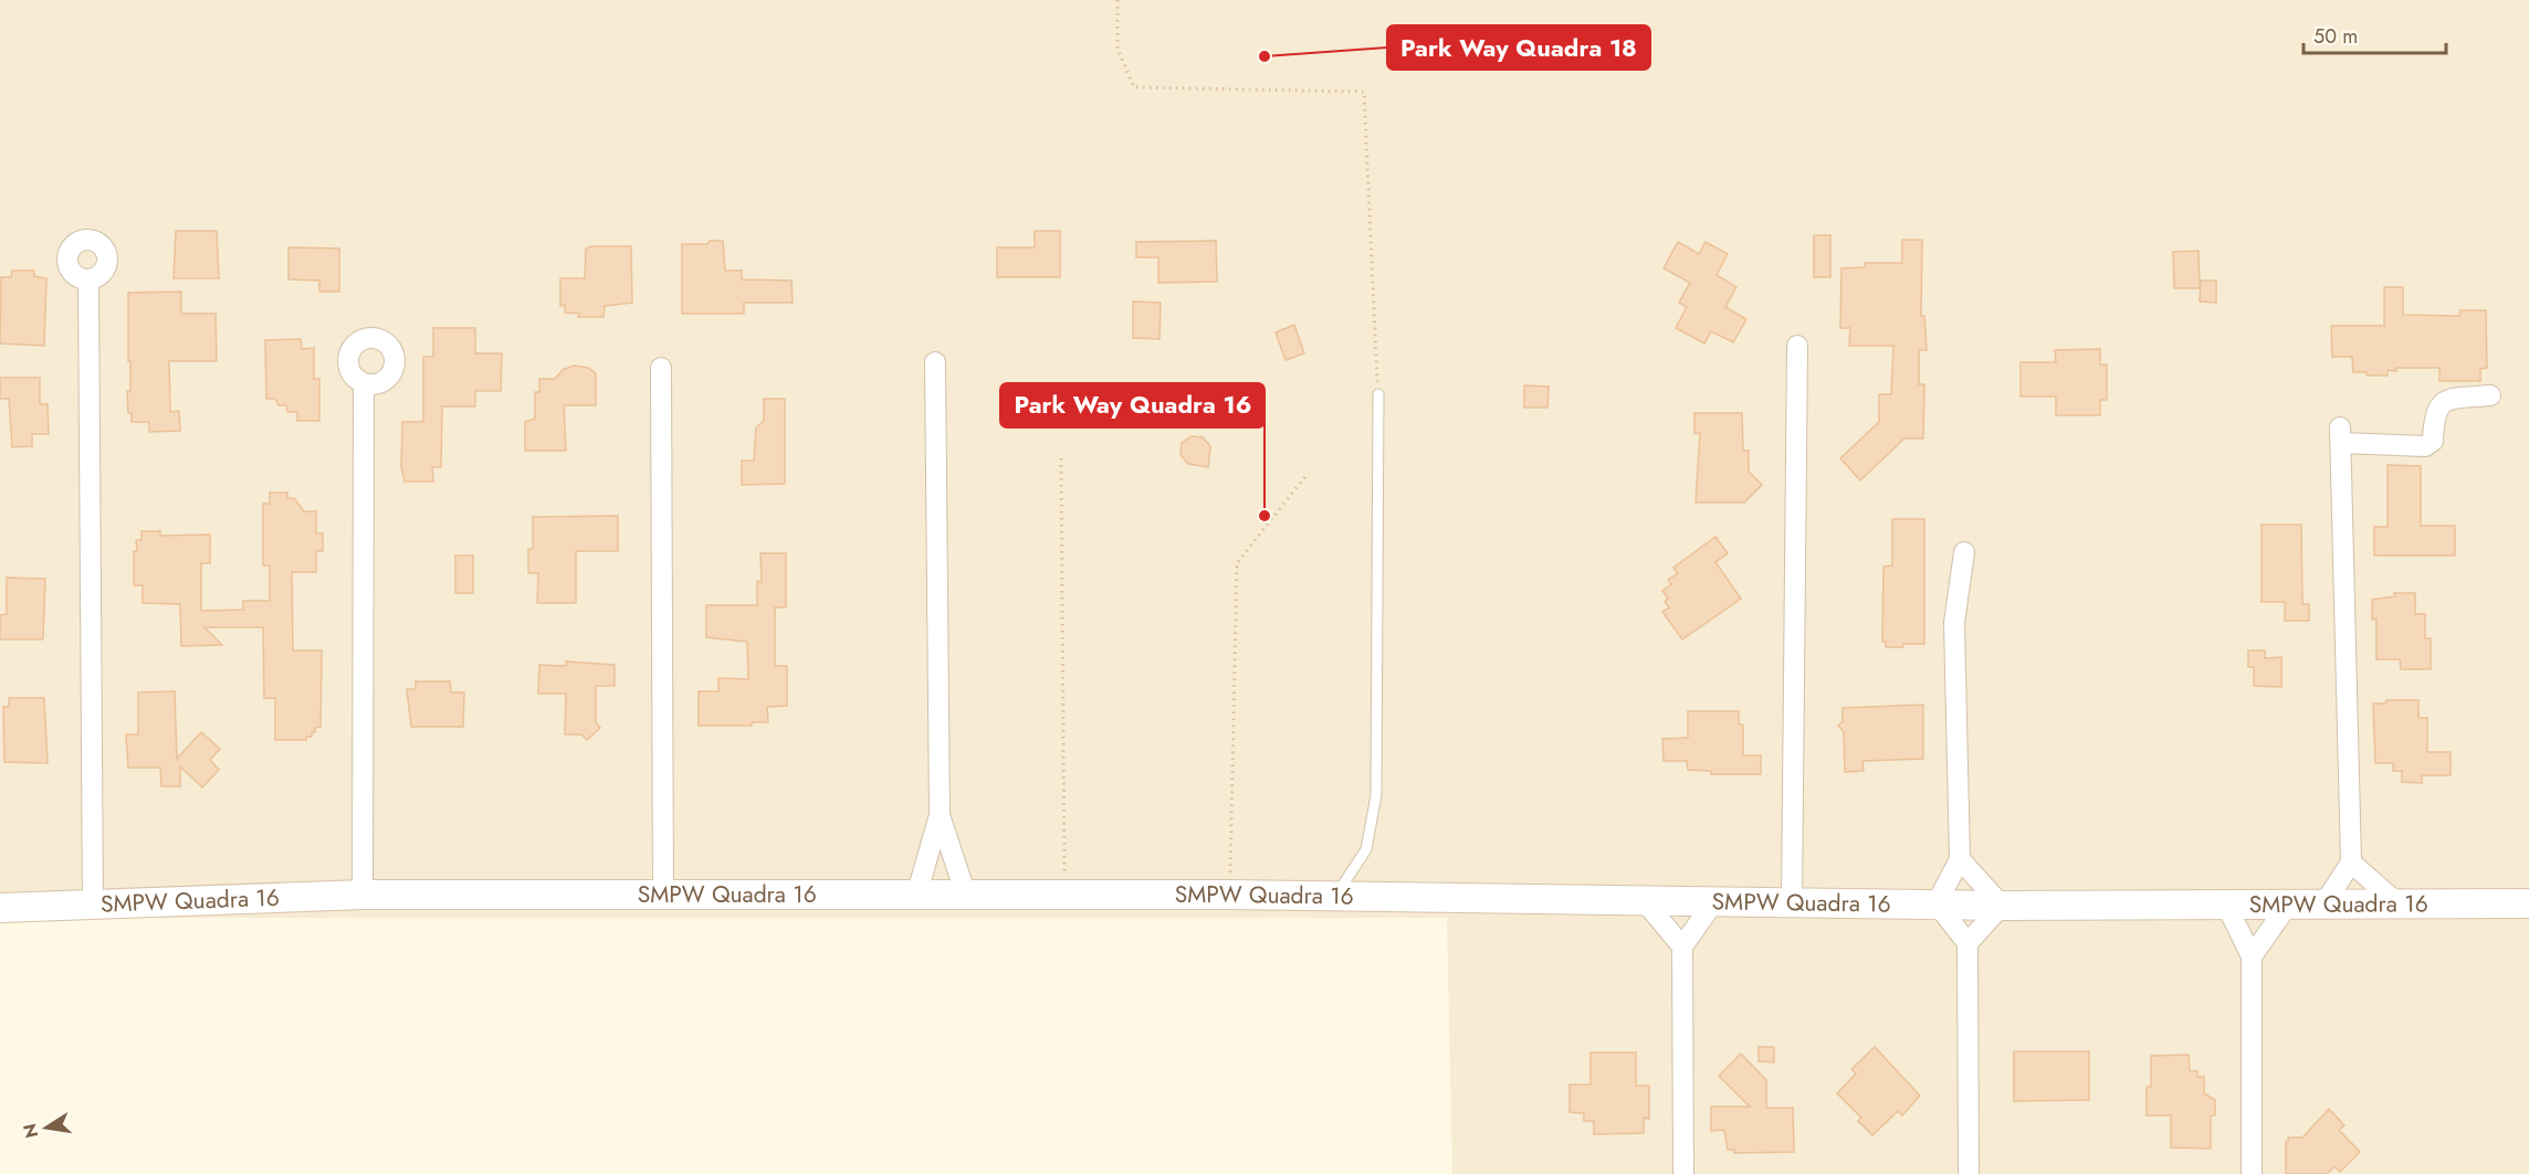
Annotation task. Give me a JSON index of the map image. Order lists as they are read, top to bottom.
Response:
{
  "streets": {
    "street": ["SMPW Quadra 16"]
  },
  "places": ["Park Way Quadra 18", "Park Way Quadra 16"],
  "scale_bar": "50 m",
  "north": "left"
}
